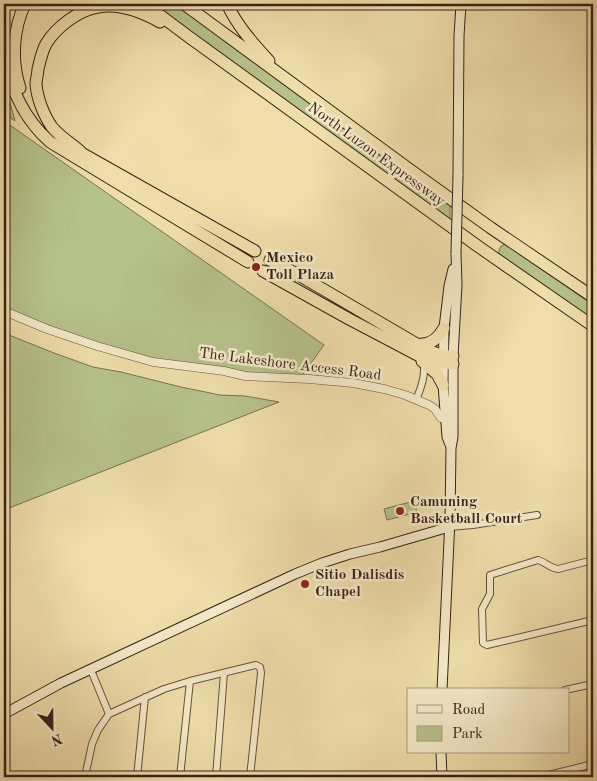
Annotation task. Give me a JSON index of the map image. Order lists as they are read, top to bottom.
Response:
{
  "streets": {
    "highway": ["North Luzon Expressway"],
    "street": ["The Lakeshore Access Road"]
  },
  "places": ["Mexico Toll Plaza", "Camuning Basketball Court", "Sitio Dalisdis Chapel"],
  "legend": ["Road", "Park"],
  "north": "bottom"
}
